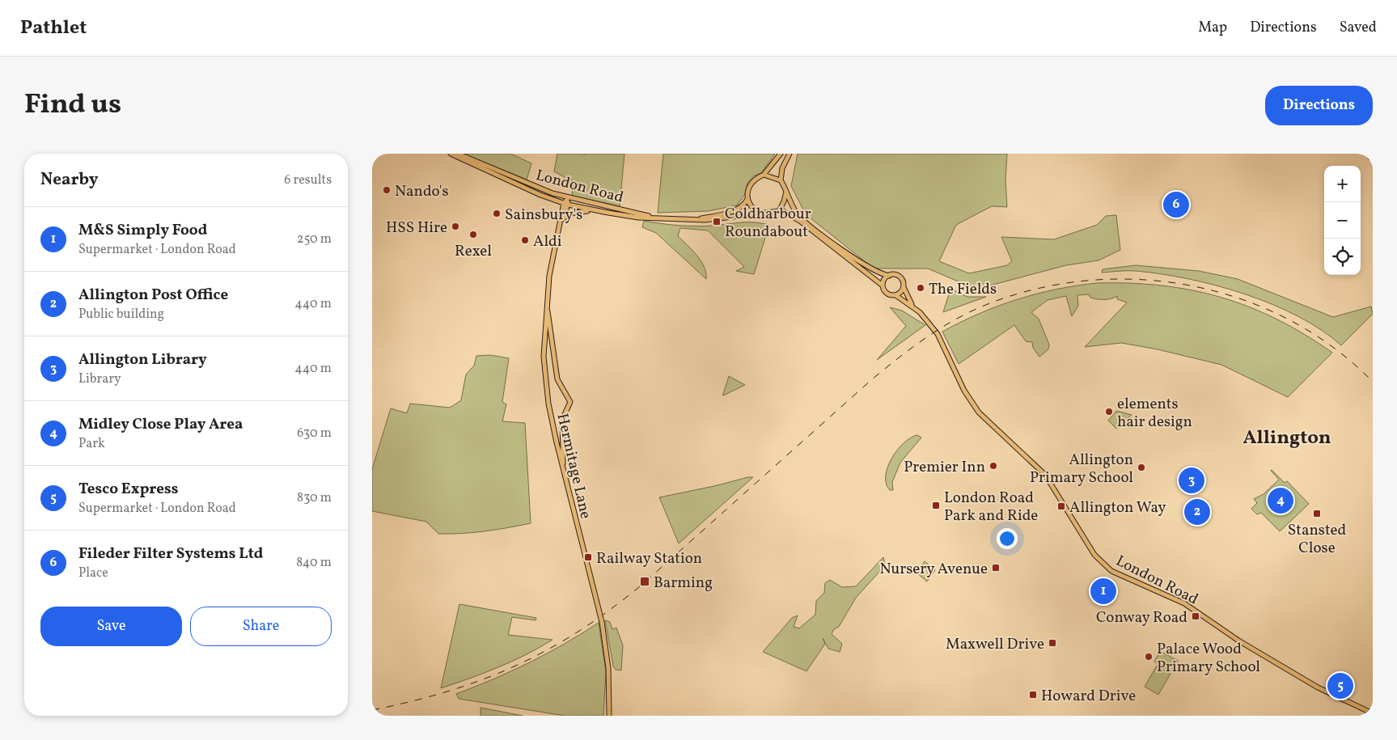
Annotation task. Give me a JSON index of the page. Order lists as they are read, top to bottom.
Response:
{
  "streets": {
    "main road": ["London Road", "Hermitage Lane"]
  },
  "crossings": [
    ["London Road", "Hermitage Lane"]
  ],
  "districts": ["Allington"],
  "places": {
    "other": [
      "Nando's",
      "Sainsbury's",
      "HSS Hire",
      "Rexel",
      "Aldi",
      "The Fields",
      "elements hair design",
      "Premier Inn",
      "Allington Primary School",
      "Palace Wood Primary School"
    ],
    "transit": [
      "Coldharbour Roundabout",
      "London Road Park and Ride",
      "Allington Way",
      "Stansted Close",
      "Railway Station",
      "Nursery Avenue",
      "Barming",
      "Conway Road",
      "Maxwell Drive",
      "Howard Drive"
    ]
  },
  "page": {
    "header": "Pathlet",
    "nav": ["Map", "Directions", "Saved"],
    "title": "Find us",
    "buttons": [
      "Directions",
      ["Save", "Share"]
    ],
    "heading": ["Nearby", "6 results"],
    "map_buttons": ["+", "−"],
    "pins": [
      "6",
      "3",
      "4",
      "2",
      "1",
      "5"
    ],
    "list": [
      {
        "mark": "1",
        "name": "M&S Simply Food",
        "note": "Supermarket · London Road",
        "value": "250 m"
      },
      {
        "mark": "2",
        "name": "Allington Post Office",
        "note": "Public building",
        "value": "440 m"
      },
      {
        "mark": "3",
        "name": "Allington Library",
        "note": "Library",
        "value": "440 m"
      },
      {
        "mark": "4",
        "name": "Midley Close Play Area",
        "note": "Park",
        "value": "630 m"
      },
      {
        "mark": "5",
        "name": "Tesco Express",
        "note": "Supermarket · London Road",
        "value": "830 m"
      },
      {
        "mark": "6",
        "name": "Fileder Filter Systems Ltd",
        "note": "Place",
        "value": "840 m"
      }
    ]
  }
}
